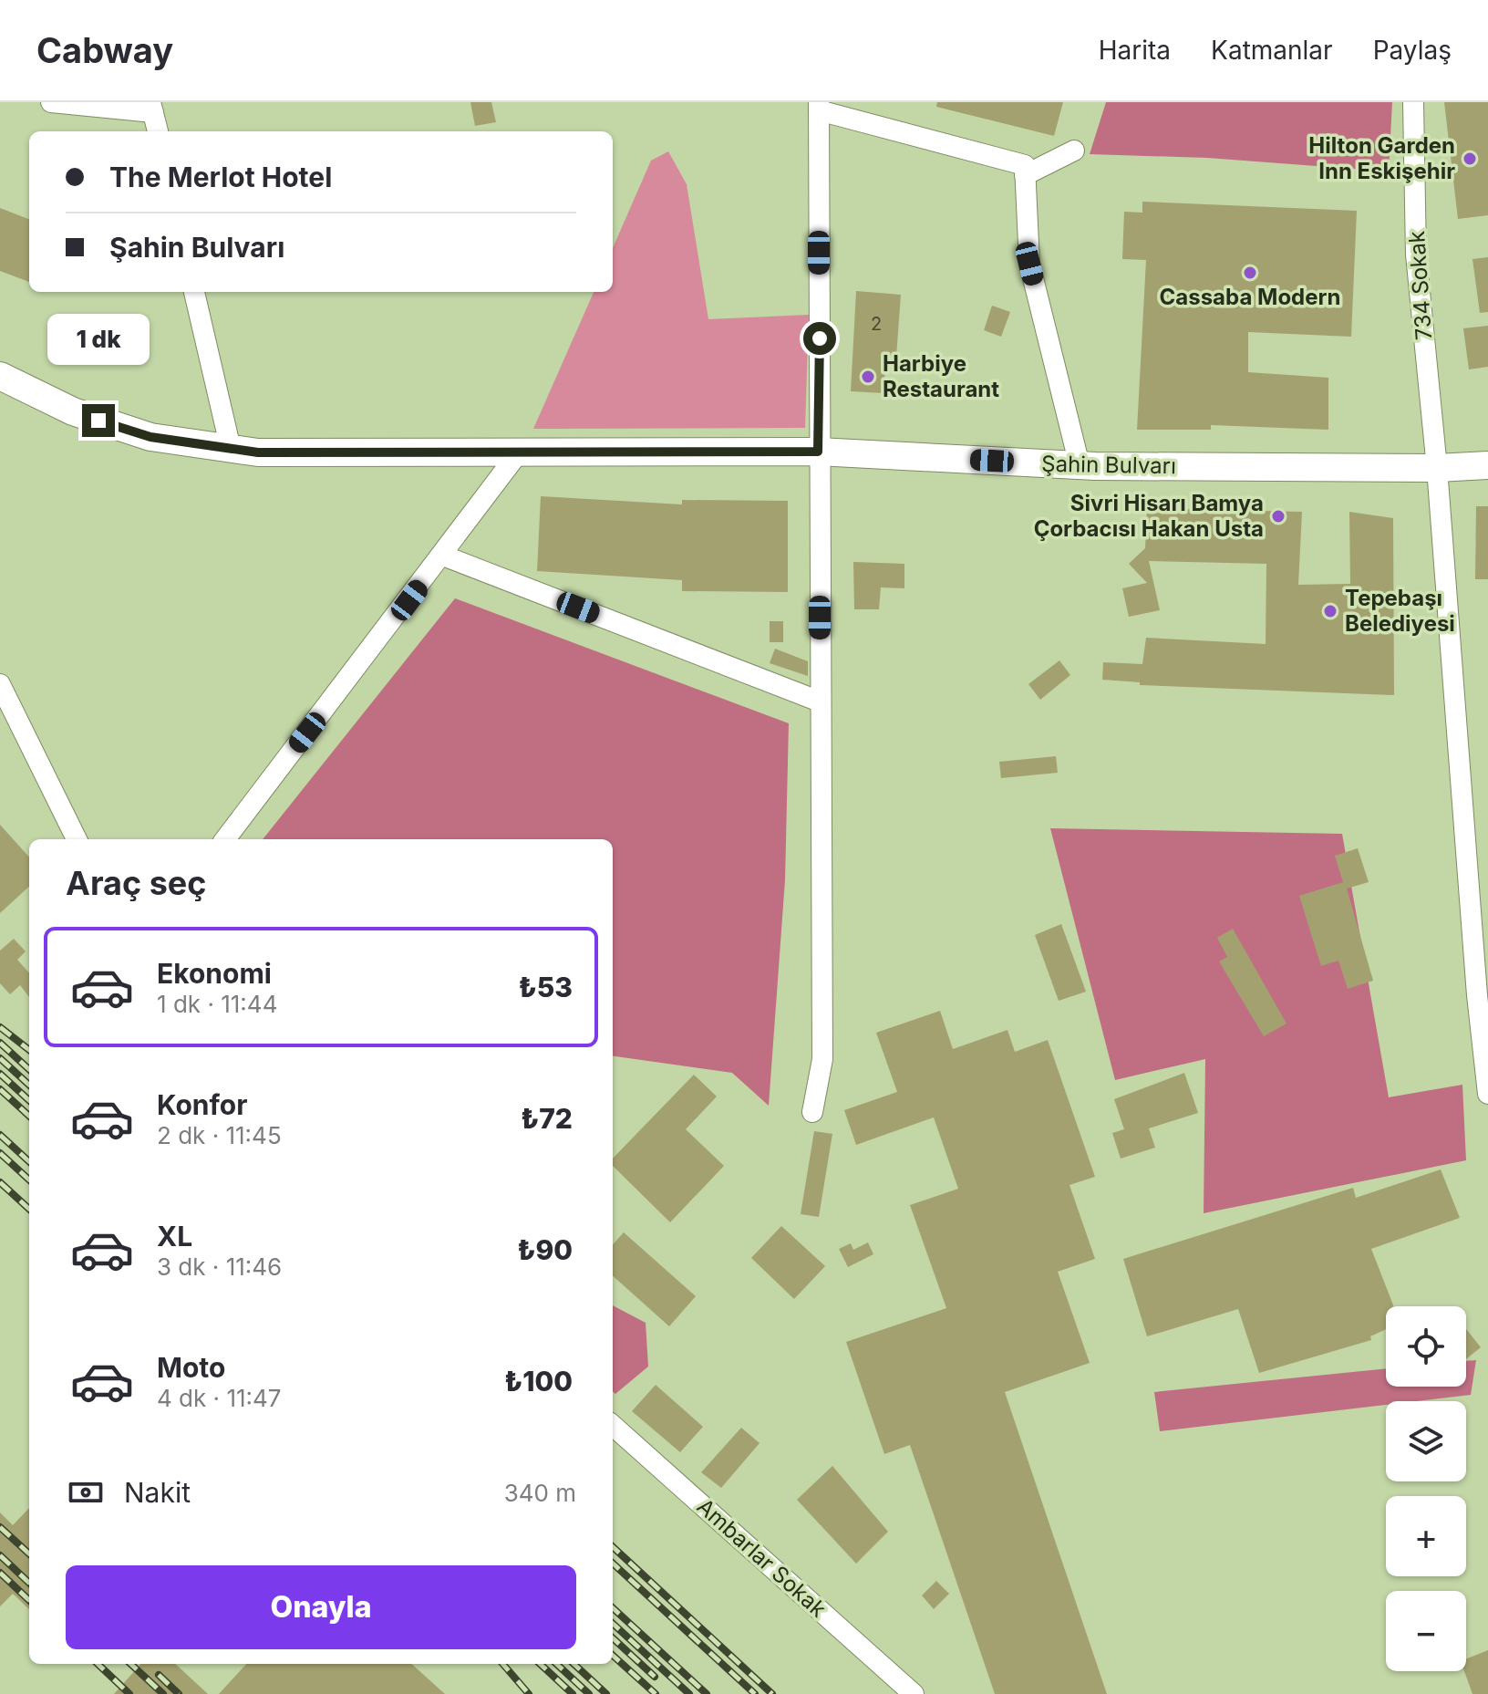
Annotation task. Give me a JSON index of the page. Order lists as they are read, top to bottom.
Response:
{
  "streets": {
    "street": ["734 Sokak", "Şahin Bulvarı", "Ambarlar Sokak"]
  },
  "crossings": [
    ["734 Sokak", "Şahin Bulvarı"]
  ],
  "places": [
    "Hilton Garden Inn Eskişehir",
    "Cassaba Modern",
    "Harbiye Restaurant",
    "Sivri Hisarı Bamya Çorbacısı Hakan Usta",
    "Tepebaşı Belediyesi"
  ],
  "house_numbers": ["2"],
  "page": {
    "header": "Cabway",
    "nav": ["Harita", "Katmanlar", "Paylaş"],
    "banner": ["The Merlot Hotel", "Şahin Bulvarı"],
    "bubble": "1 dk",
    "heading": "Araç seç",
    "list": [
      {
        "name": "Ekonomi",
        "note": "1 dk · 11:44",
        "value": "₺53"
      },
      {
        "name": "Konfor",
        "note": "2 dk · 11:45",
        "value": "₺72"
      },
      {
        "name": "XL",
        "note": "3 dk · 11:46",
        "value": "₺90"
      },
      {
        "name": "Moto",
        "note": "4 dk · 11:47",
        "value": "₺100"
      }
    ],
    "map_buttons": ["+", "−"],
    "pay": ["Nakit", "340 m"],
    "buttons": "Onayla"
  }
}
